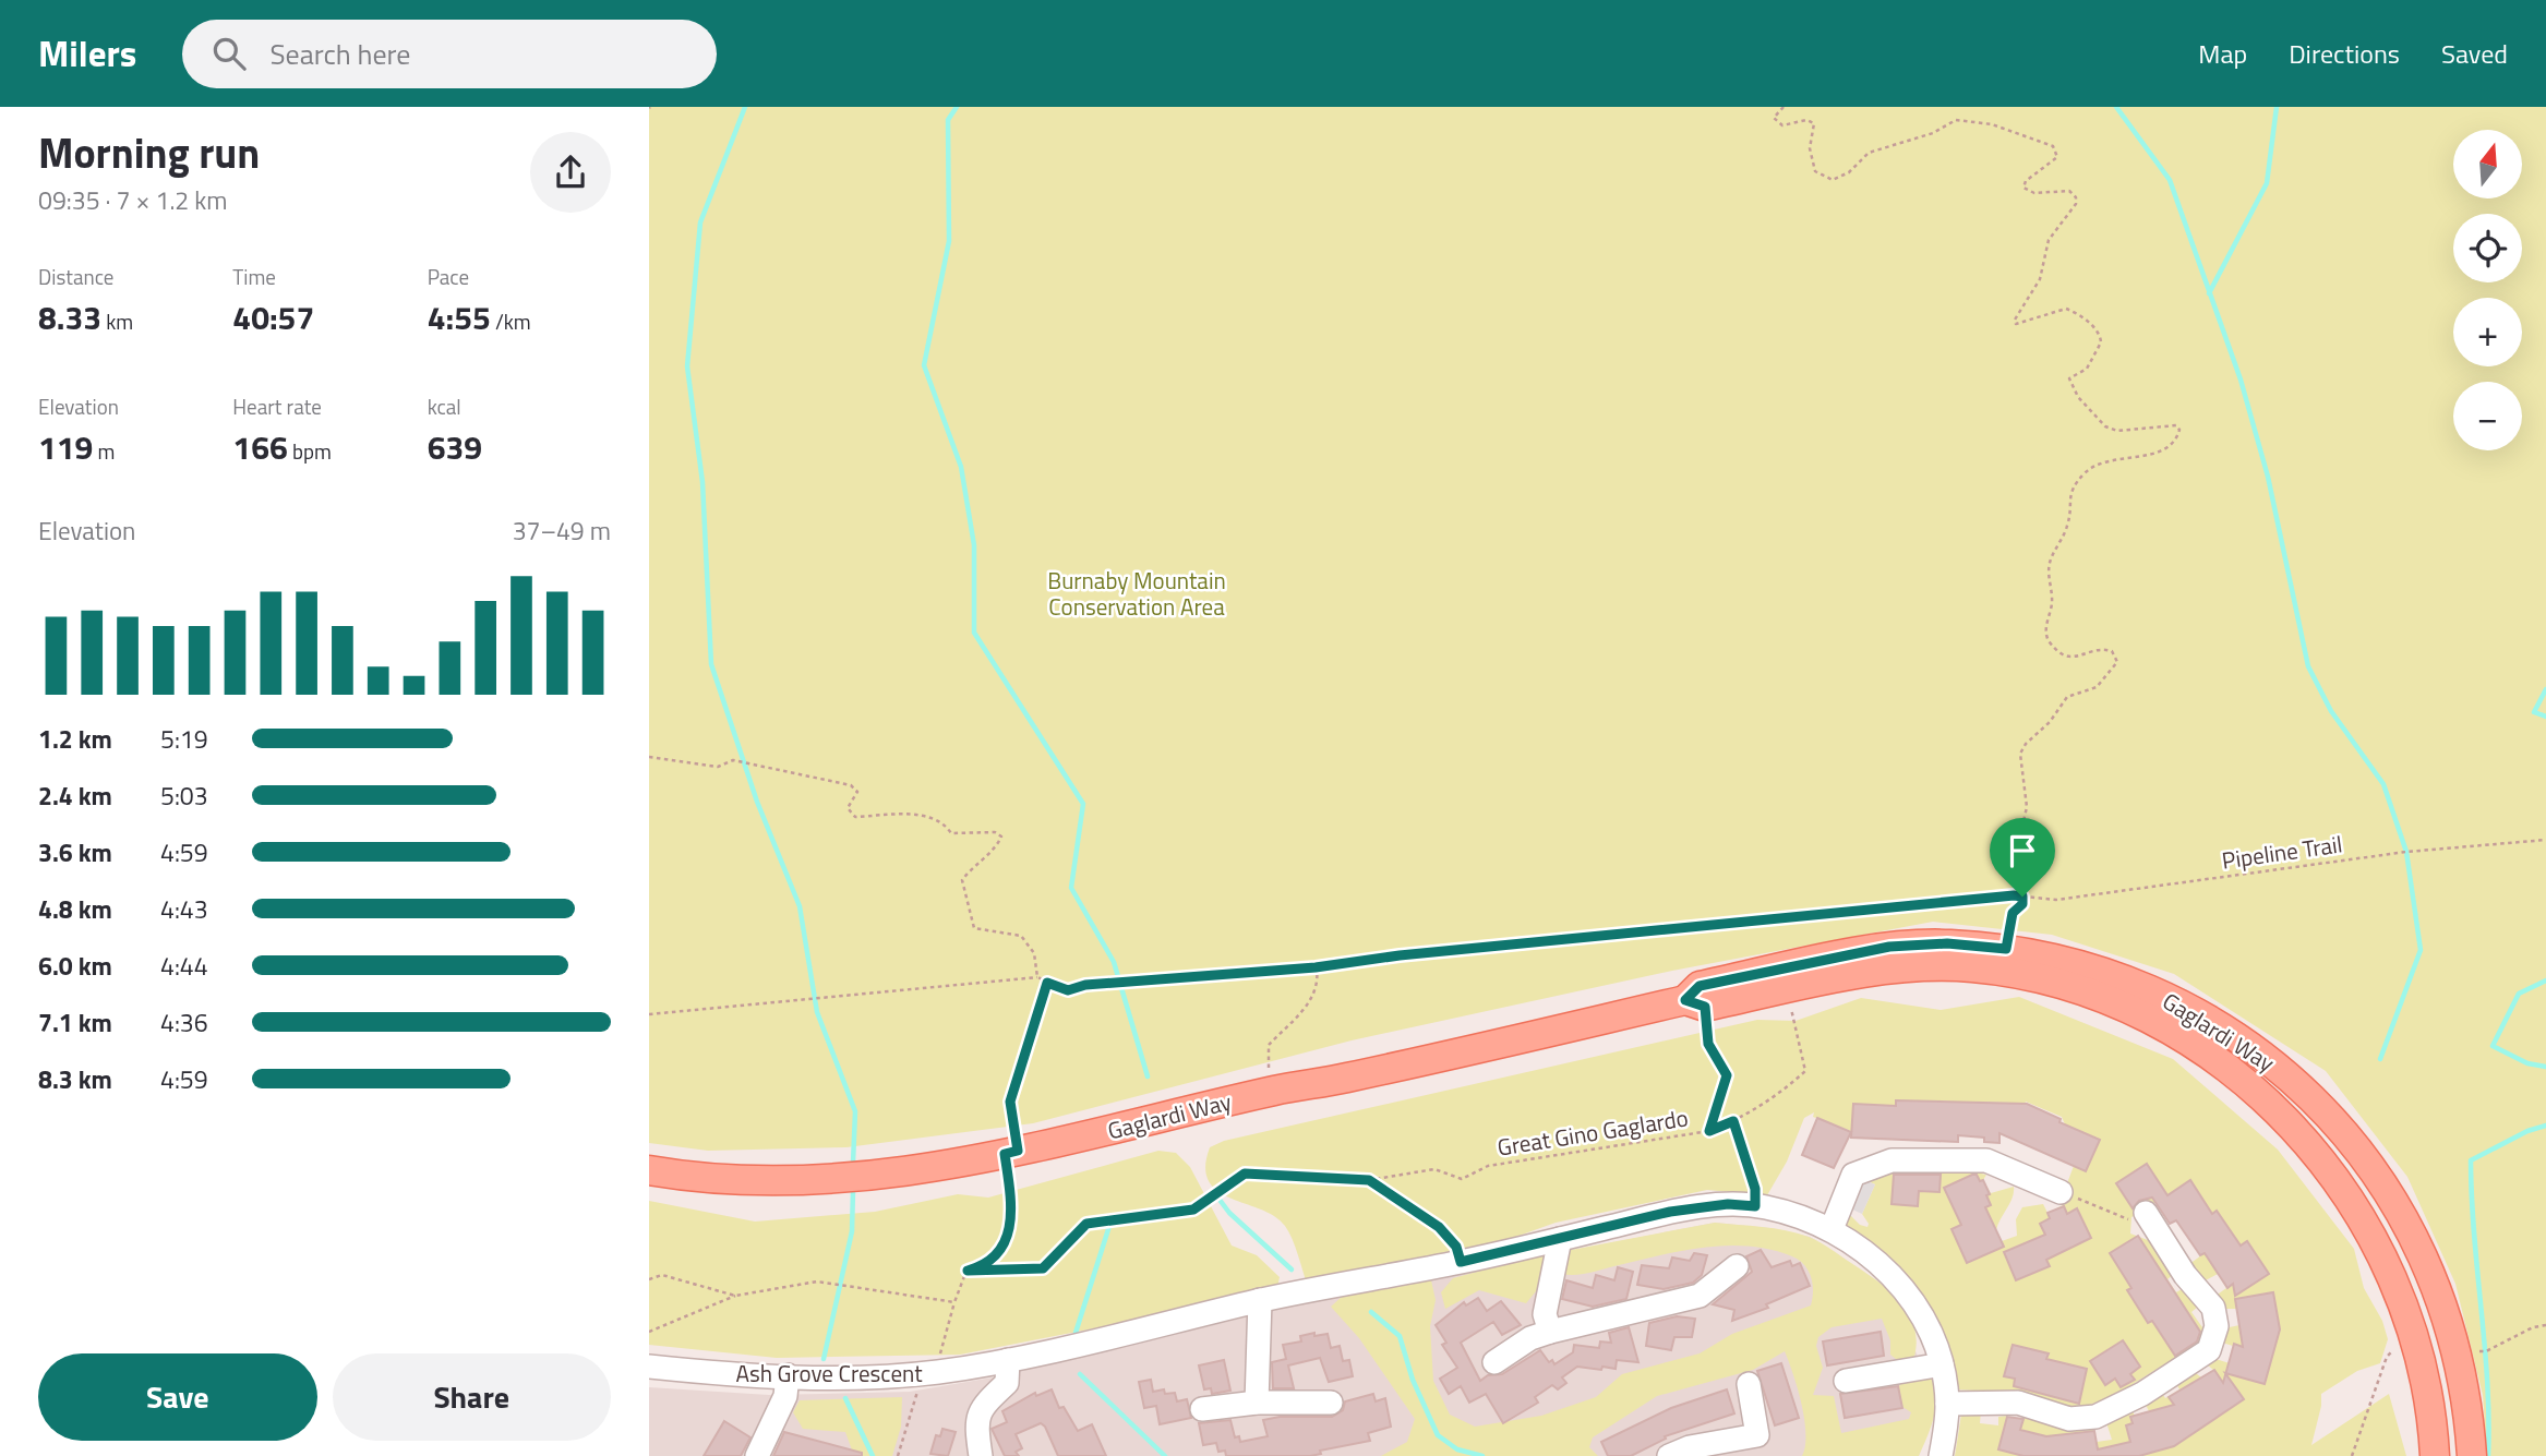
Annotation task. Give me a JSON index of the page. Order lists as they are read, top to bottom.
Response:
{
  "streets": {
    "main road": ["Gaglardi Way"],
    "street": ["Ash Grove Crescent"],
    "path": ["Pipeline Trail", "Great Gino Gaglardo"]
  },
  "parks": ["Burnaby Mountain Conservation Area"],
  "north": "top",
  "page": {
    "header": "Milers",
    "search": "Search here",
    "nav": ["Map", "Directions", "Saved"],
    "heading": ["Morning run", "09:35 · 7 × 1.2 km"],
    "map_buttons": ["+", "−"],
    "stats": [
      ["Distance", "8.33 km"],
      ["Time", "40:57"],
      ["Pace", "4:55 /km"],
      ["Elevation", "119 m"],
      ["Heart rate", "166 bpm"],
      ["kcal", "639"]
    ],
    "chart": ["Elevation", "37–49 m"],
    "list": [
      {
        "name": "1.2 km",
        "note": "5:19"
      },
      {
        "name": "2.4 km",
        "note": "5:03"
      },
      {
        "name": "3.6 km",
        "note": "4:59"
      },
      {
        "name": "4.8 km",
        "note": "4:43"
      },
      {
        "name": "6.0 km",
        "note": "4:44"
      },
      {
        "name": "7.1 km",
        "note": "4:36"
      },
      {
        "name": "8.3 km",
        "note": "4:59"
      }
    ],
    "buttons": ["Save", "Share"]
  }
}
